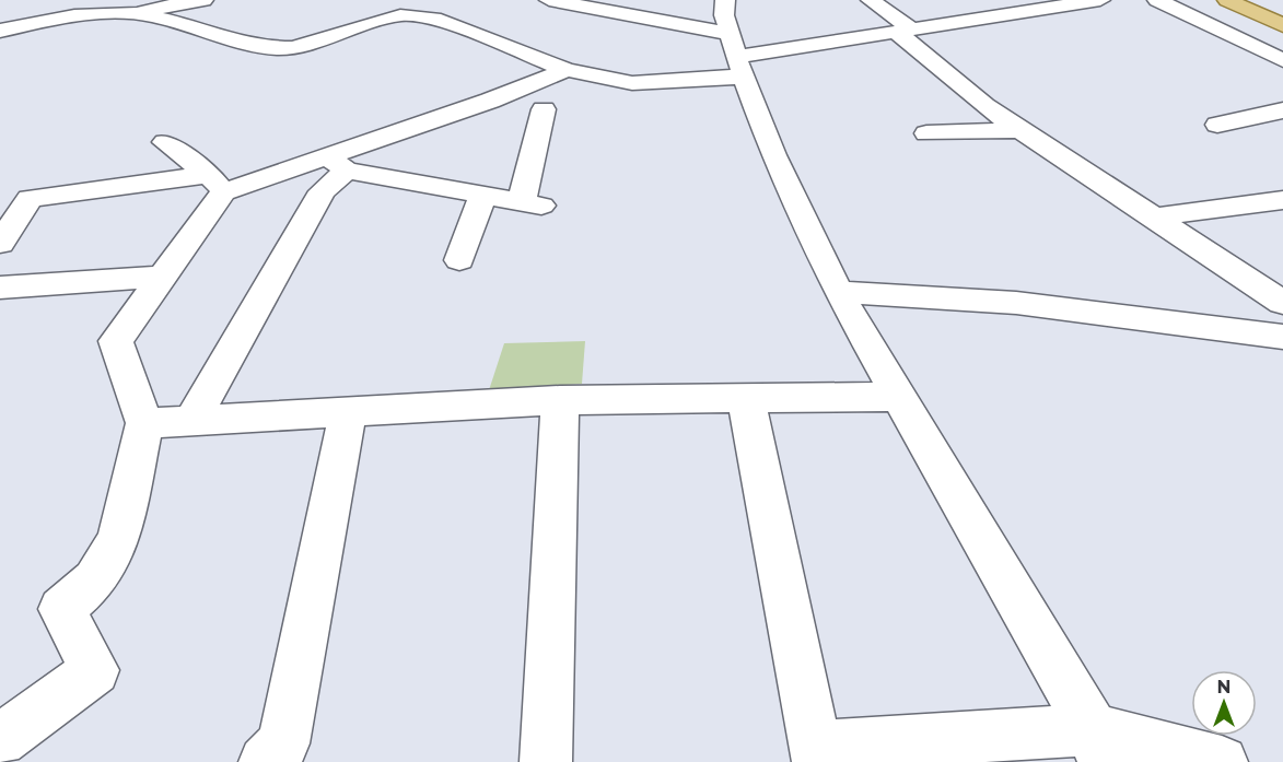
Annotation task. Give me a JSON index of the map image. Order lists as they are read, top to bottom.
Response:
{
  "north": "top"
}
